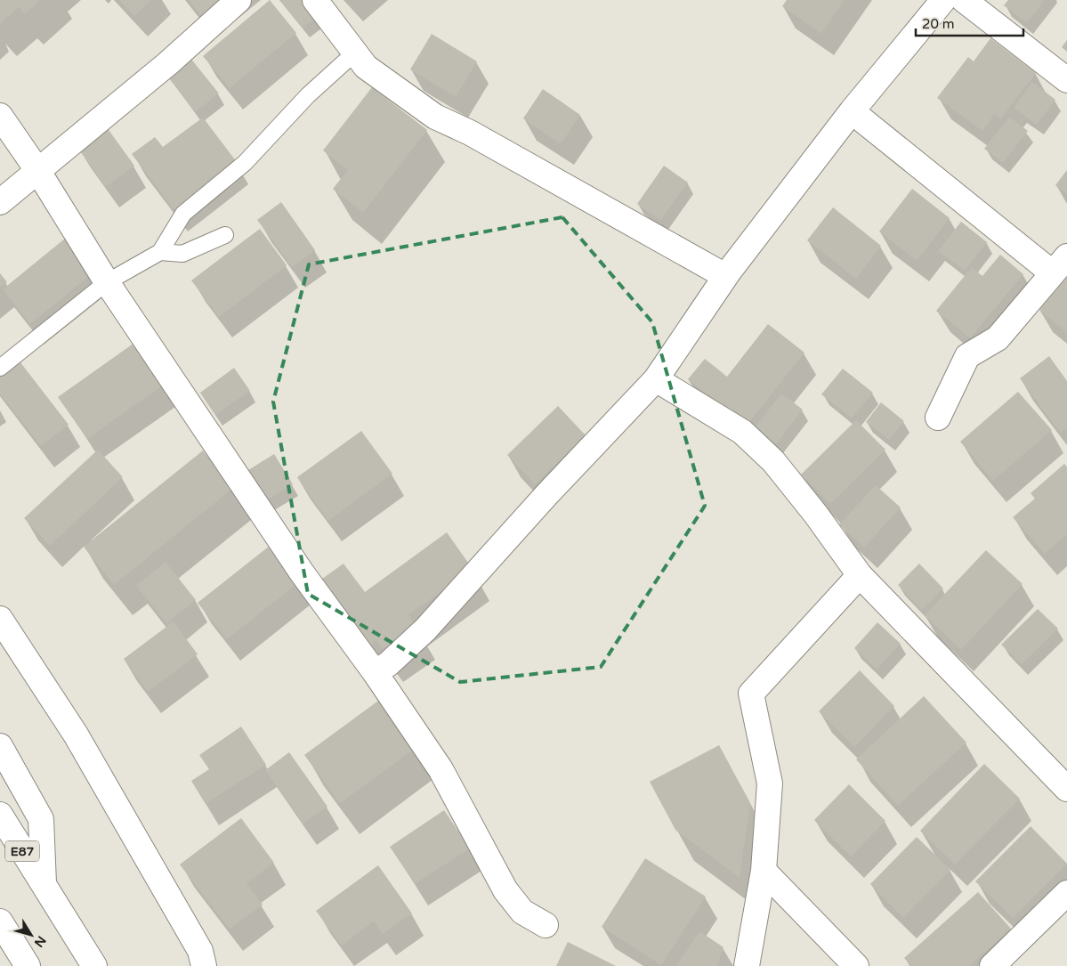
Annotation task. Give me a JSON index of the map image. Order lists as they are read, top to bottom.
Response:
{
  "streets": {
    "main road": ["E87"]
  },
  "scale_bar": "20 m",
  "north": "bottom right"
}
